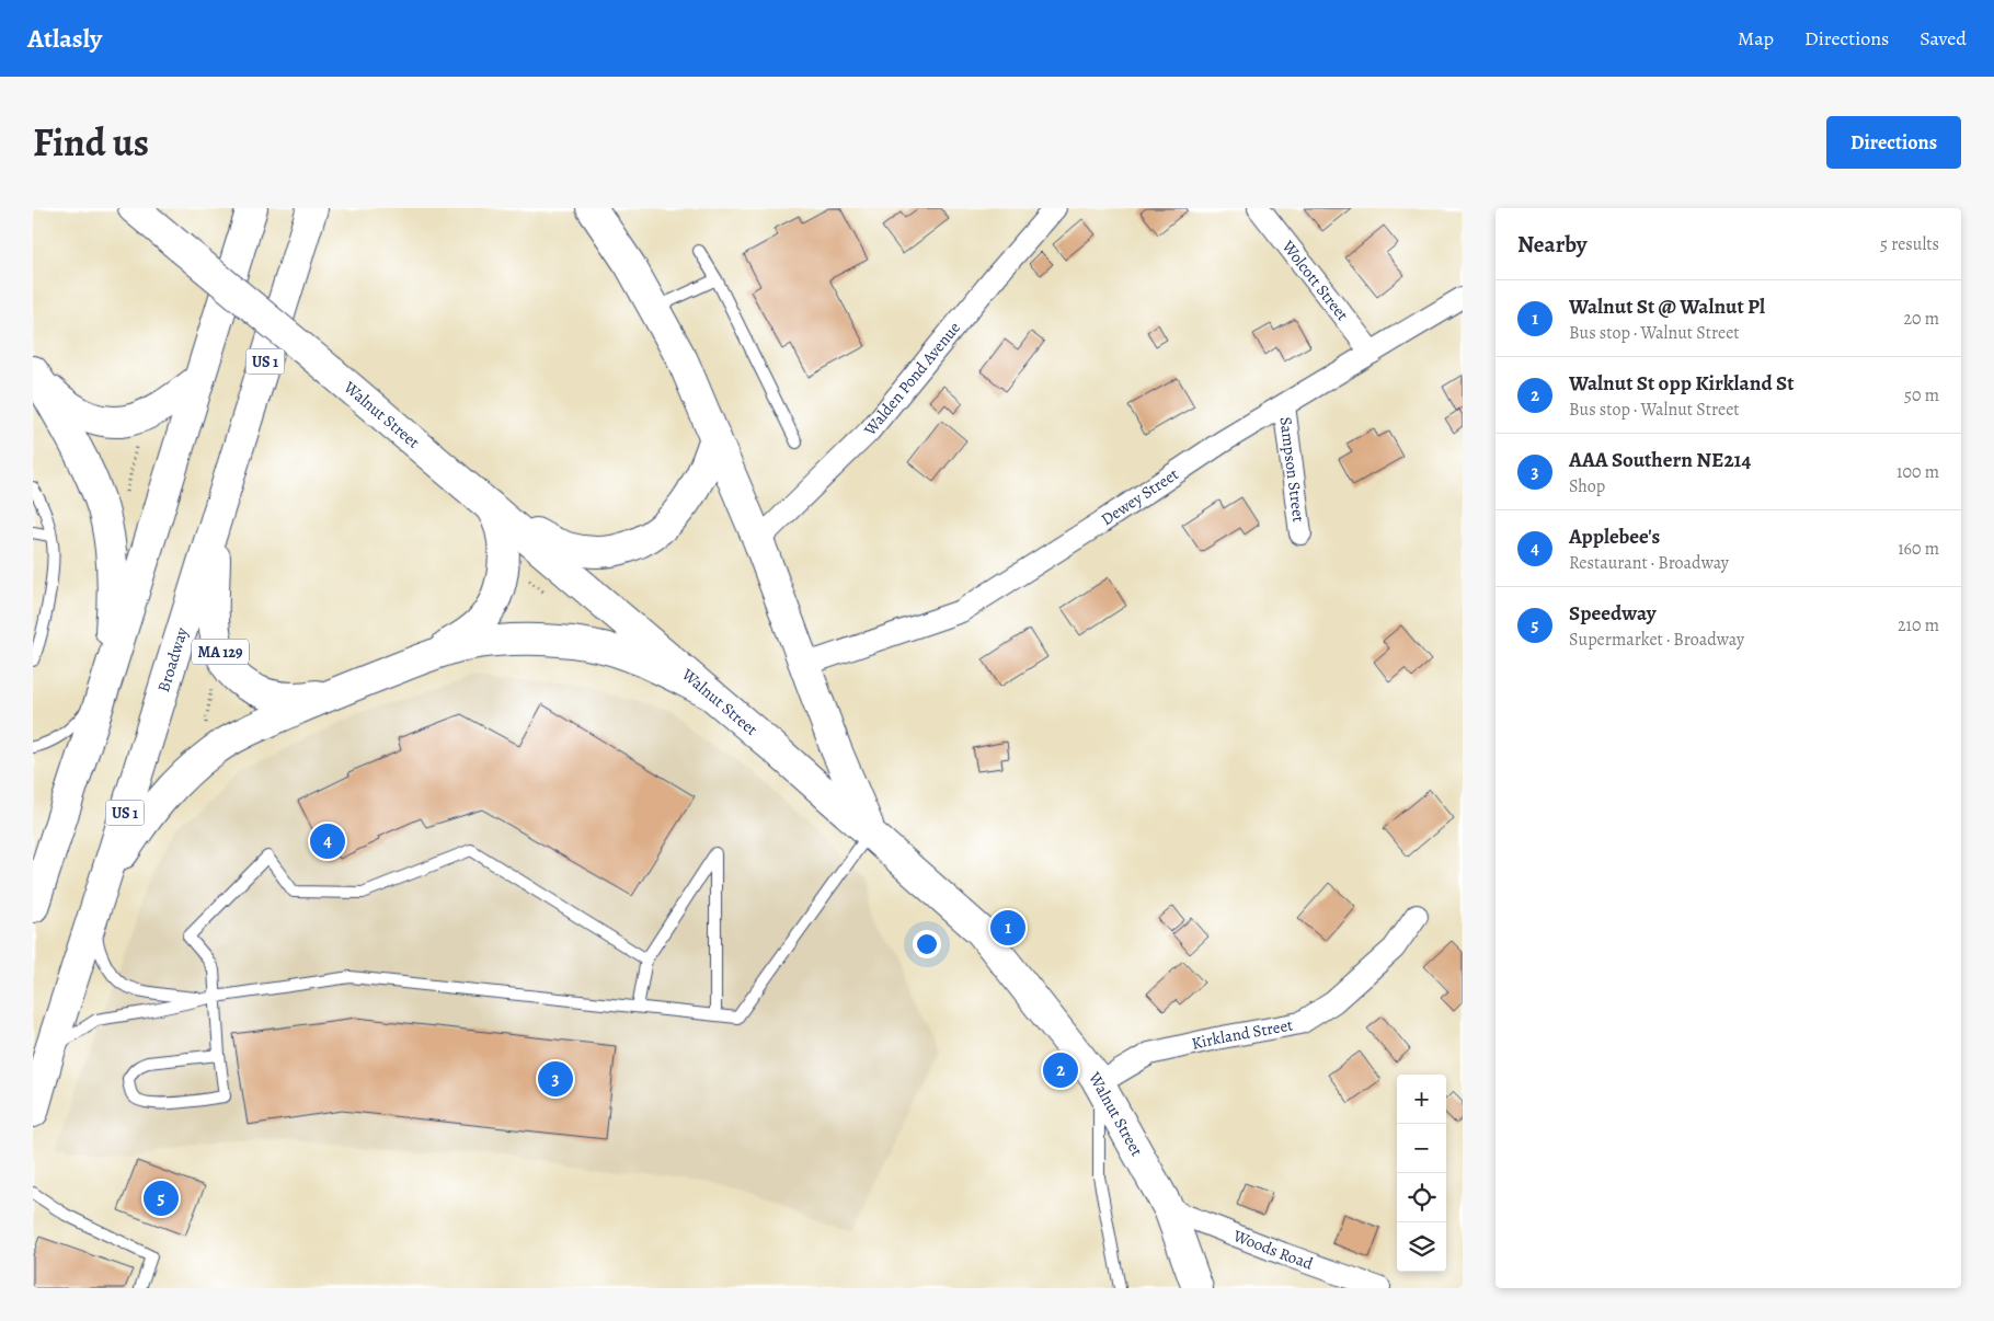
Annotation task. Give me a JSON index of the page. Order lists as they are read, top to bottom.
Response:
{
  "streets": {
    "main road": [
      "US 1",
      "Walnut Street",
      "MA 129",
      "Broadway"
    ],
    "street": [
      "Wolcott Street",
      "Walden Pond Avenue",
      "Sampson Street",
      "Dewey Street",
      "Kirkland Street",
      "Woods Road"
    ]
  },
  "crossings": [
    ["Wolcott Street", "Dewey Street"],
    ["Walnut Street", "MA 129"],
    ["Walnut Street", "Kirkland Street"],
    ["Walnut Street", "Woods Road"],
    ["Sampson Street", "Dewey Street"],
    ["MA 129", "Broadway"]
  ],
  "page": {
    "header": "Atlasly",
    "nav": ["Map", "Directions", "Saved"],
    "title": "Find us",
    "buttons": "Directions",
    "heading": ["Nearby", "5 results"],
    "list": [
      {
        "mark": "1",
        "name": "Walnut St @ Walnut Pl",
        "note": "Bus stop · Walnut Street",
        "value": "20 m"
      },
      {
        "mark": "2",
        "name": "Walnut St opp Kirkland St",
        "note": "Bus stop · Walnut Street",
        "value": "50 m"
      },
      {
        "mark": "3",
        "name": "AAA Southern NE214",
        "note": "Shop",
        "value": "100 m"
      },
      {
        "mark": "4",
        "name": "Applebee's",
        "note": "Restaurant · Broadway",
        "value": "160 m"
      },
      {
        "mark": "5",
        "name": "Speedway",
        "note": "Supermarket · Broadway",
        "value": "210 m"
      }
    ],
    "pins": [
      "4",
      "1",
      "2",
      "3",
      "5"
    ],
    "map_buttons": ["+", "−"]
  }
}
